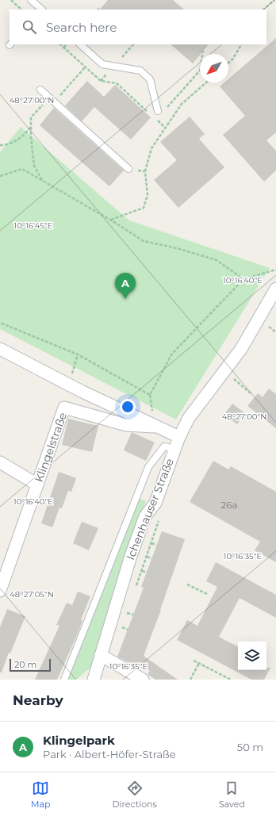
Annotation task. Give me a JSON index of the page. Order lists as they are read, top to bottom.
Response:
{
  "streets": {
    "street": ["Klingelstraße", "Ichenhauser Straße"]
  },
  "house_numbers": ["26a"],
  "scale_bar": "20 m",
  "north": "bottom left",
  "page": {
    "search": "Search here",
    "pins": "A",
    "scale": "20 m",
    "heading": "Nearby",
    "list": [
      {
        "mark": "A",
        "name": "Klingelpark",
        "note": "Park · Albert-Höfer-Straße",
        "value": "50 m"
      }
    ],
    "nav": ["Map", "Directions", "Saved"]
  },
  "coordinates": [
    "48°27'00\"N",
    "10°16'45\"E",
    "10°16'40\"E",
    "10°16'35\"E",
    "48°27'05\"N"
  ]
}
